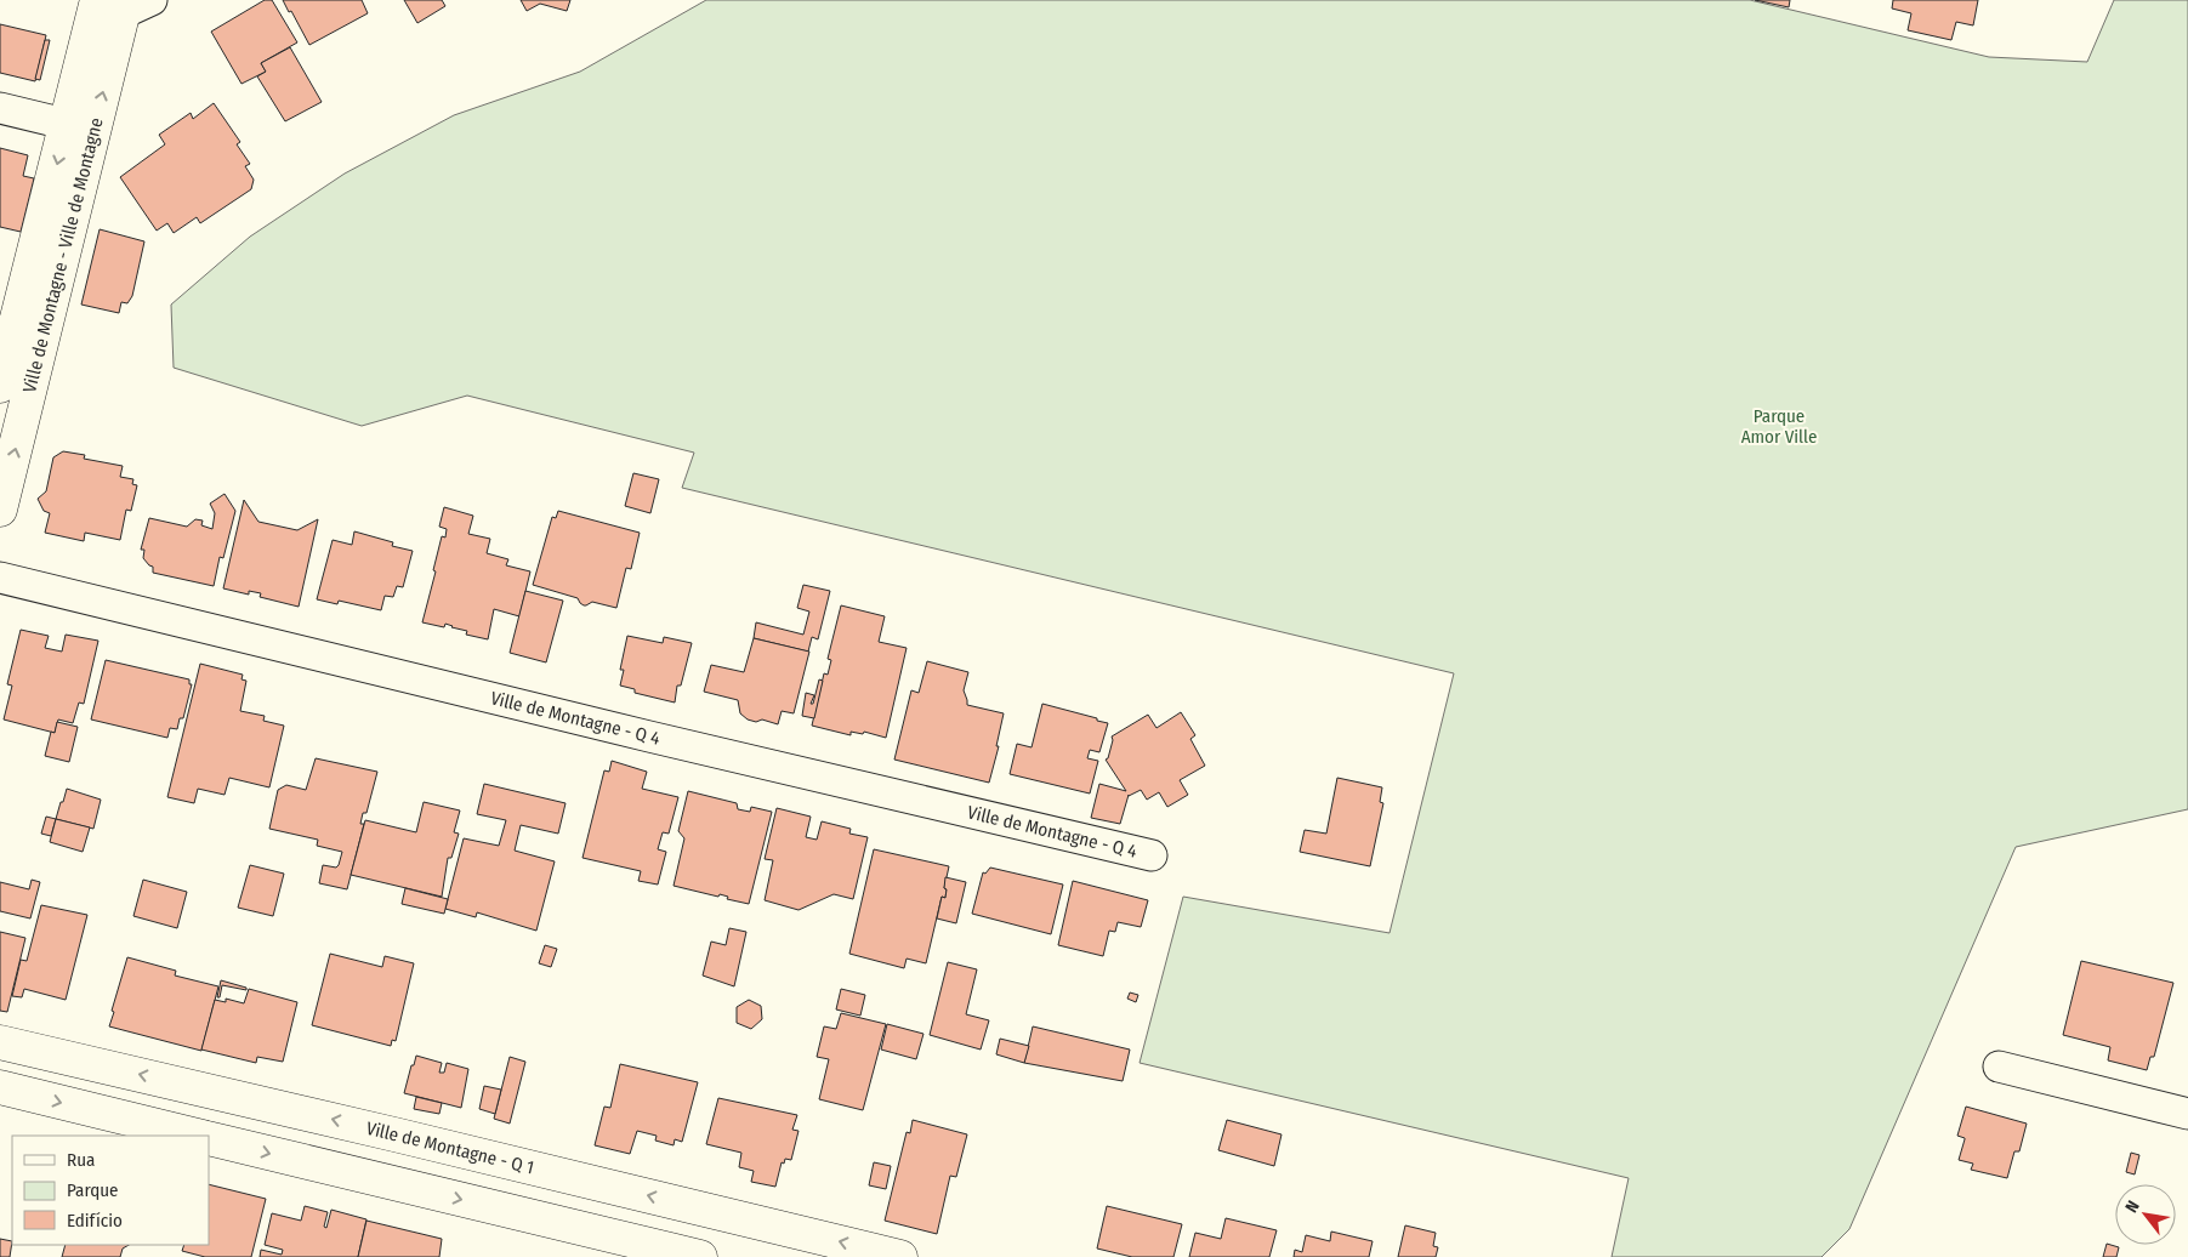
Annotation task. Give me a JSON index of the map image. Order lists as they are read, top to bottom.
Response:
{
  "streets": {
    "street": ["Ville de Montagne - Ville de Montagne", "Ville de Montagne - Q 4", "Ville de Montagne - Q 1"]
  },
  "parks": ["Parque Amor Ville"],
  "legend": ["Rua", "Parque", "Edifício"],
  "north": "top left"
}
